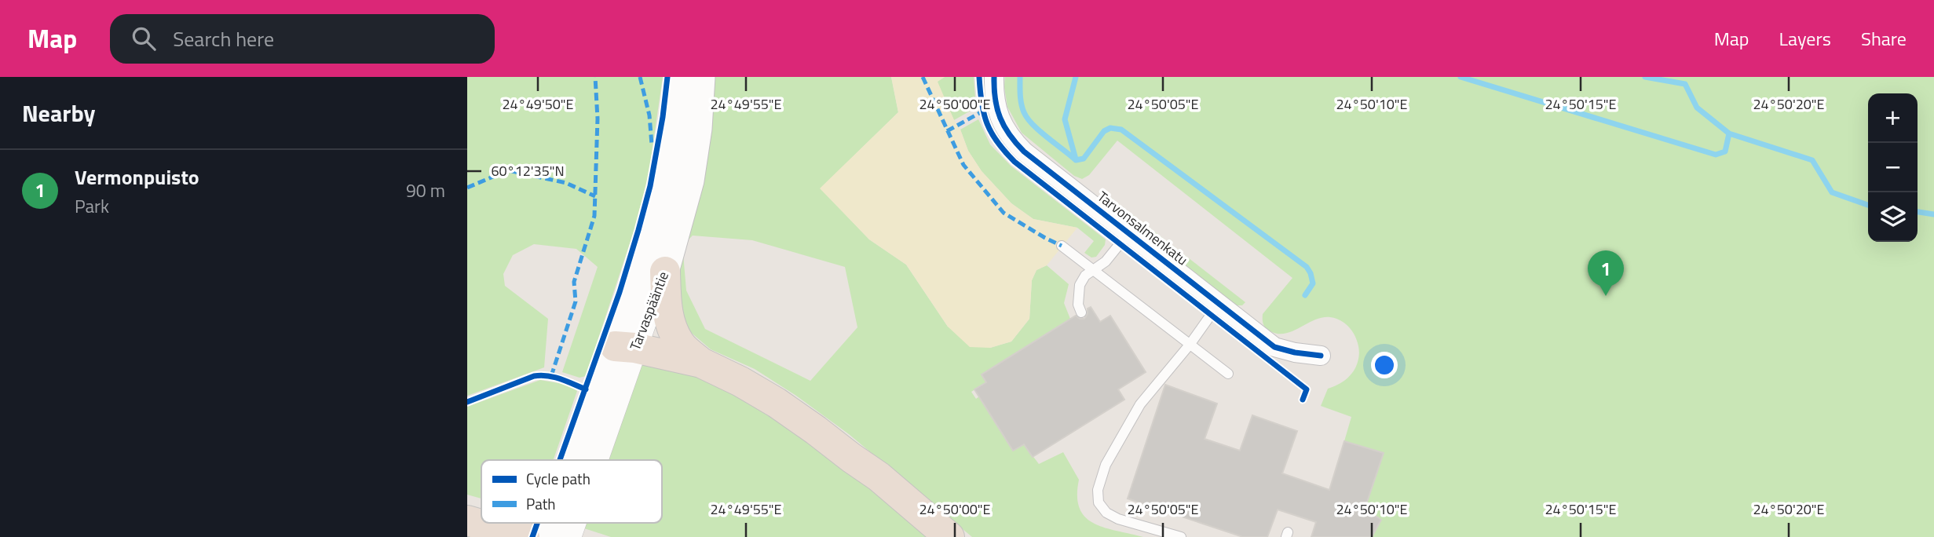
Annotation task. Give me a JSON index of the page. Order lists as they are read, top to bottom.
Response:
{
  "streets": {
    "main road": ["Tarvaspääntie"],
    "street": ["Tarvonsalmenkatu"]
  },
  "legend": ["Cycle path", "Path"],
  "page": {
    "header": "Map",
    "search": "Search here",
    "nav": ["Map", "Layers", "Share"],
    "heading": "Nearby",
    "map_buttons": ["+", "−"],
    "list": [
      {
        "mark": "1",
        "name": "Vermonpuisto",
        "note": "Park",
        "value": "90 m"
      }
    ],
    "pins": "1"
  },
  "coordinates": [
    "24°49'50\"E",
    "24°49'55\"E",
    "24°50'00\"E",
    "24°50'05\"E",
    "24°50'10\"E",
    "24°50'15\"E",
    "24°50'20\"E",
    "60°12'35\"N"
  ]
}
